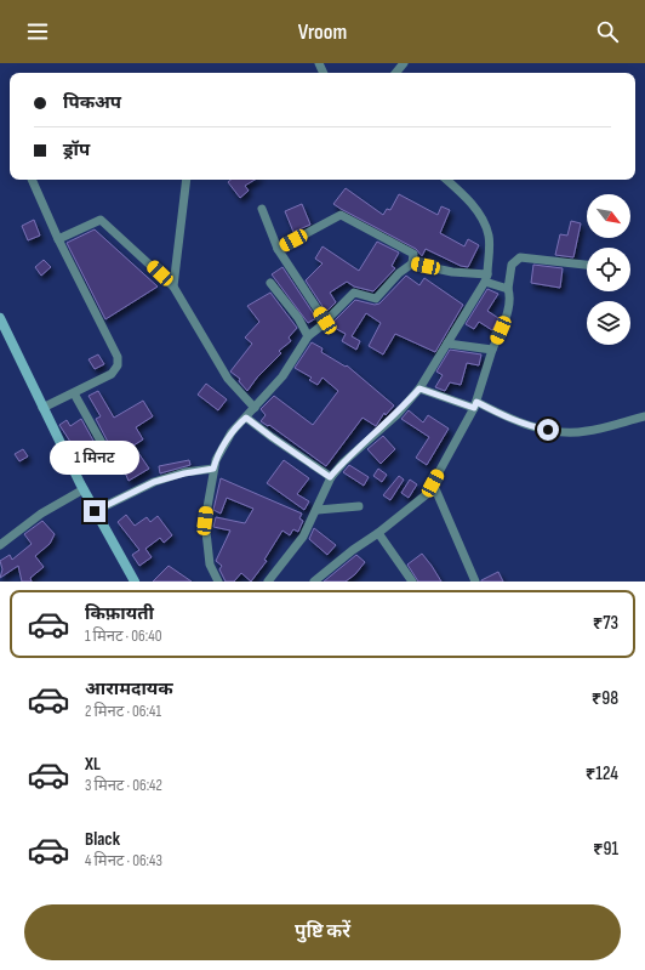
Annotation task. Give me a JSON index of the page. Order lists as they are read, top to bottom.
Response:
{
  "north": "bottom right",
  "page": {
    "header": "Vroom",
    "banner": ["पिकअप", "ड्रॉप"],
    "bubble": "1 मिनट",
    "list": [
      {
        "name": "किफ़ायती",
        "note": "1 मिनट · 06:40",
        "value": "₹73"
      },
      {
        "name": "आरामदायक",
        "note": "2 मिनट · 06:41",
        "value": "₹98"
      },
      {
        "name": "XL",
        "note": "3 मिनट · 06:42",
        "value": "₹124"
      },
      {
        "name": "Black",
        "note": "4 मिनट · 06:43",
        "value": "₹91"
      }
    ],
    "buttons": "पुष्टि करें"
  }
}
